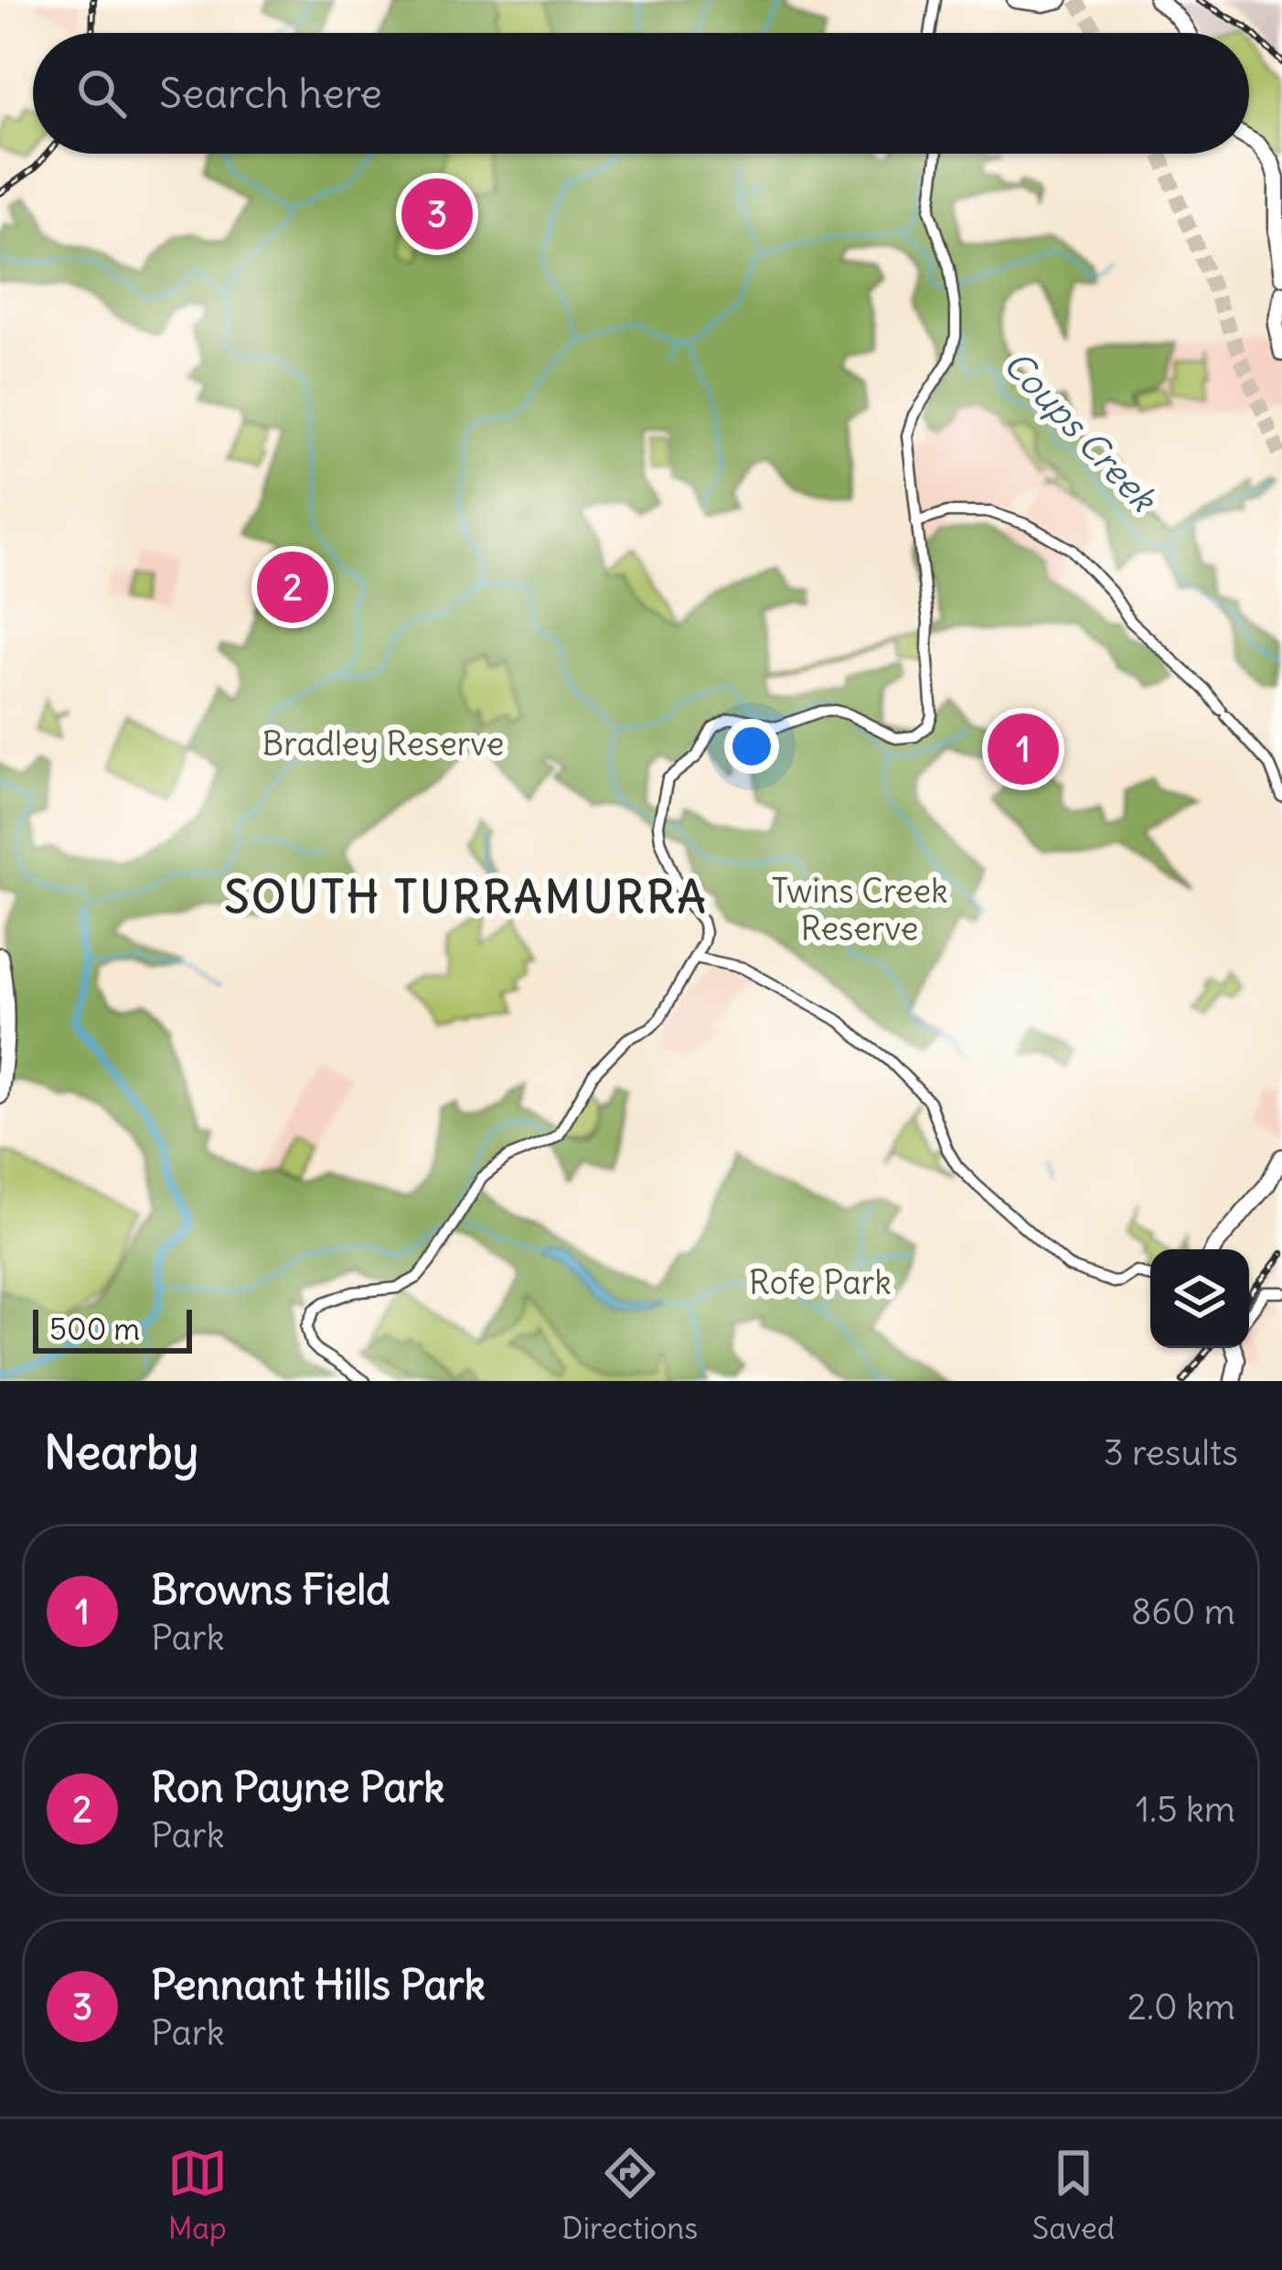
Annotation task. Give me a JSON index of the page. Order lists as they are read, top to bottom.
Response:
{
  "districts": ["SOUTH TURRAMURRA"],
  "water": ["Coups Creek"],
  "parks": ["Bradley Reserve", "Twins Creek Reserve", "Rofe Park"],
  "scale_bar": "500 m",
  "page": {
    "search": "Search here",
    "pins": ["3", "2", "1"],
    "scale": "500 m",
    "heading": ["Nearby", "3 results"],
    "list": [
      {
        "mark": "1",
        "name": "Browns Field",
        "note": "Park",
        "value": "860 m"
      },
      {
        "mark": "2",
        "name": "Ron Payne Park",
        "note": "Park",
        "value": "1.5 km"
      },
      {
        "mark": "3",
        "name": "Pennant Hills Park",
        "note": "Park",
        "value": "2.0 km"
      }
    ],
    "nav": ["Map", "Directions", "Saved"]
  }
}
